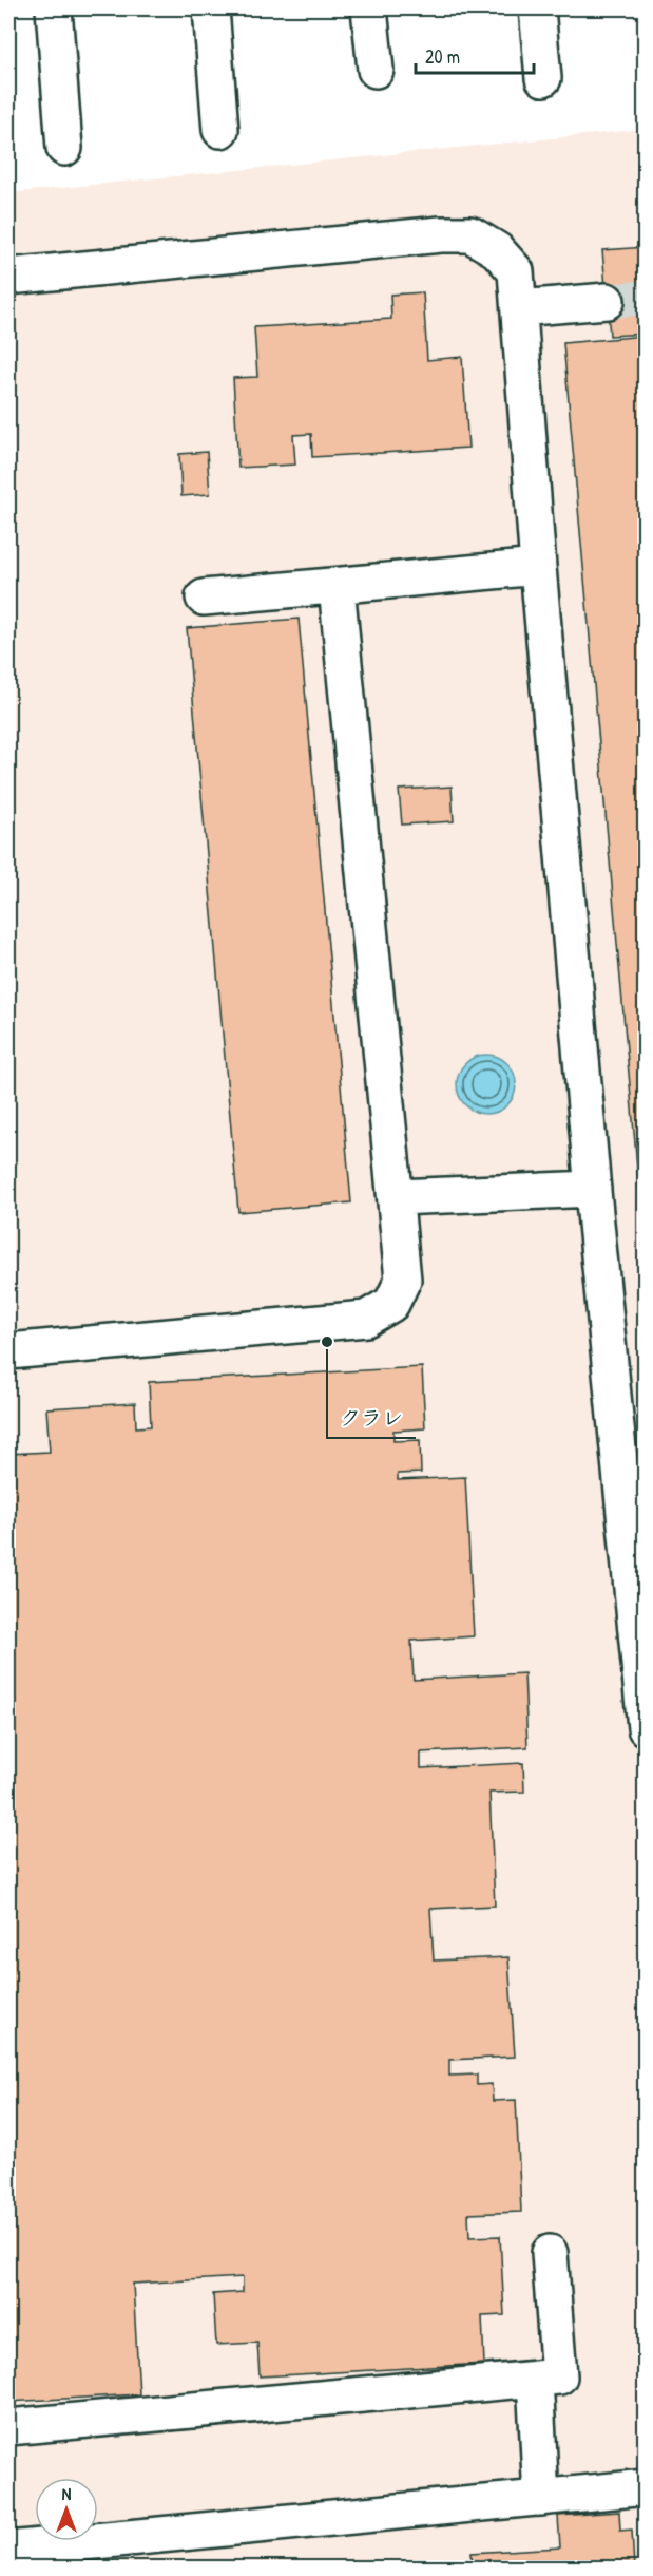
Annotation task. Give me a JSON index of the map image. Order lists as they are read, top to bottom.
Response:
{
  "places": ["クラレ"],
  "scale_bar": "20 m",
  "north": "top"
}
